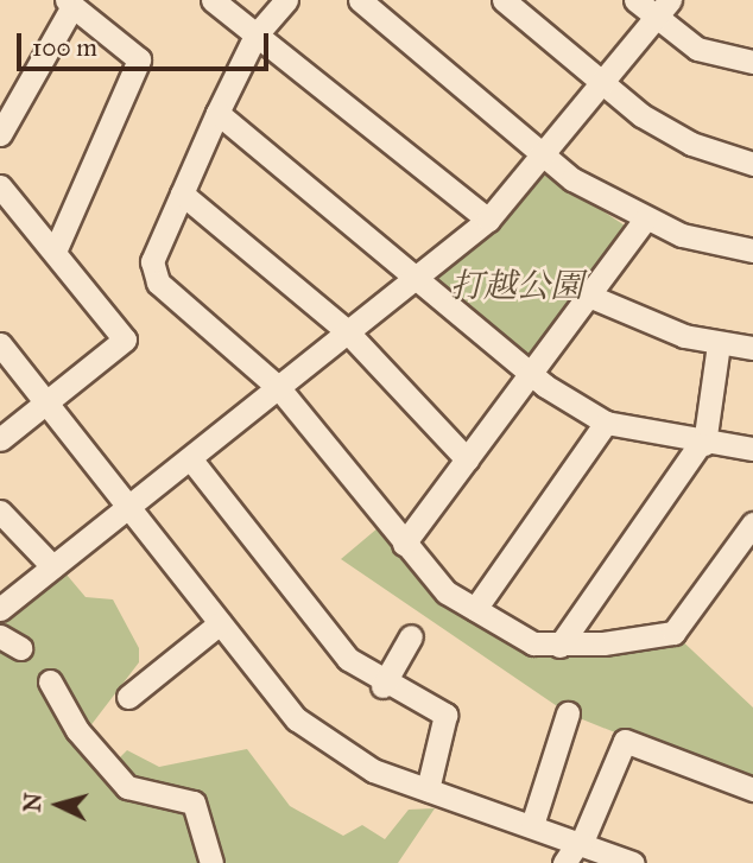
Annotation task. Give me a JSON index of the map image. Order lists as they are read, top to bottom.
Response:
{
  "parks": ["打越公園"],
  "scale_bar": "100 m",
  "north": "left"
}
